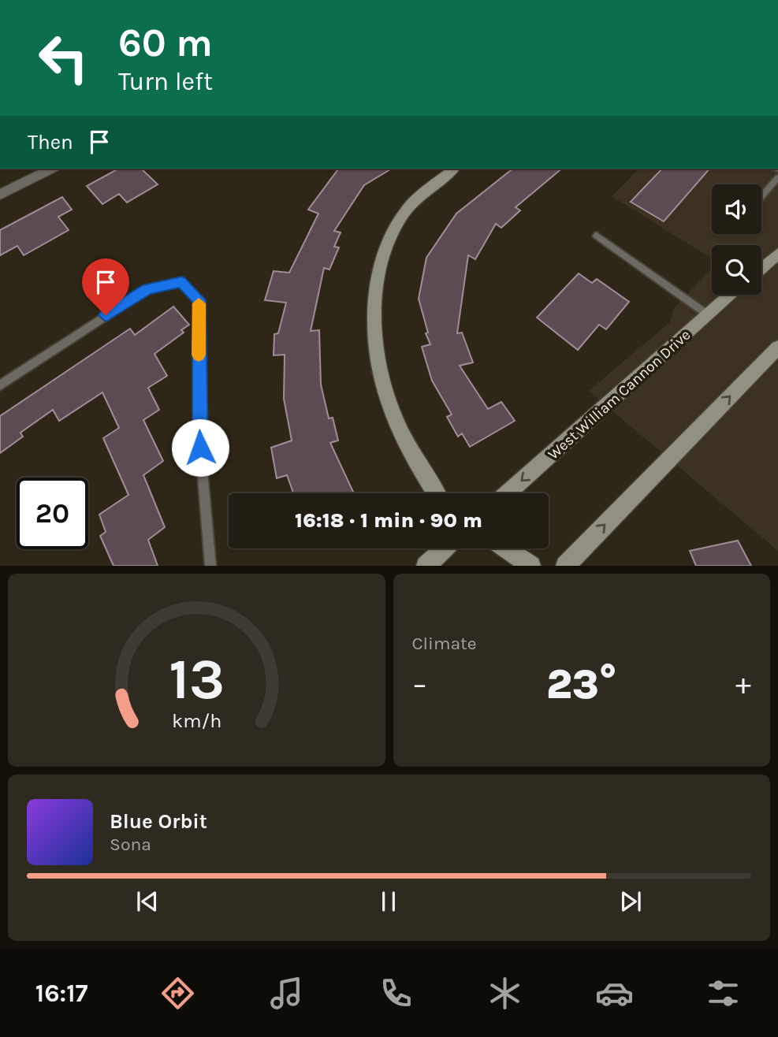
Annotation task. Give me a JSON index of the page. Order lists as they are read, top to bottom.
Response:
{
  "streets": {
    "main road": ["West William Cannon Drive"]
  },
  "page": {
    "turn": ["60 m", "Turn left"],
    "then": "Then",
    "limit": "20",
    "trip": "16:18 · 1 min · 90 m",
    "tile": "Climate",
    "heat": ["−", "23°", "+"],
    "song": ["Blue Orbit", "Sona"],
    "tabs": "16:17",
    "gauge": ["13", "km/h"]
  }
}
